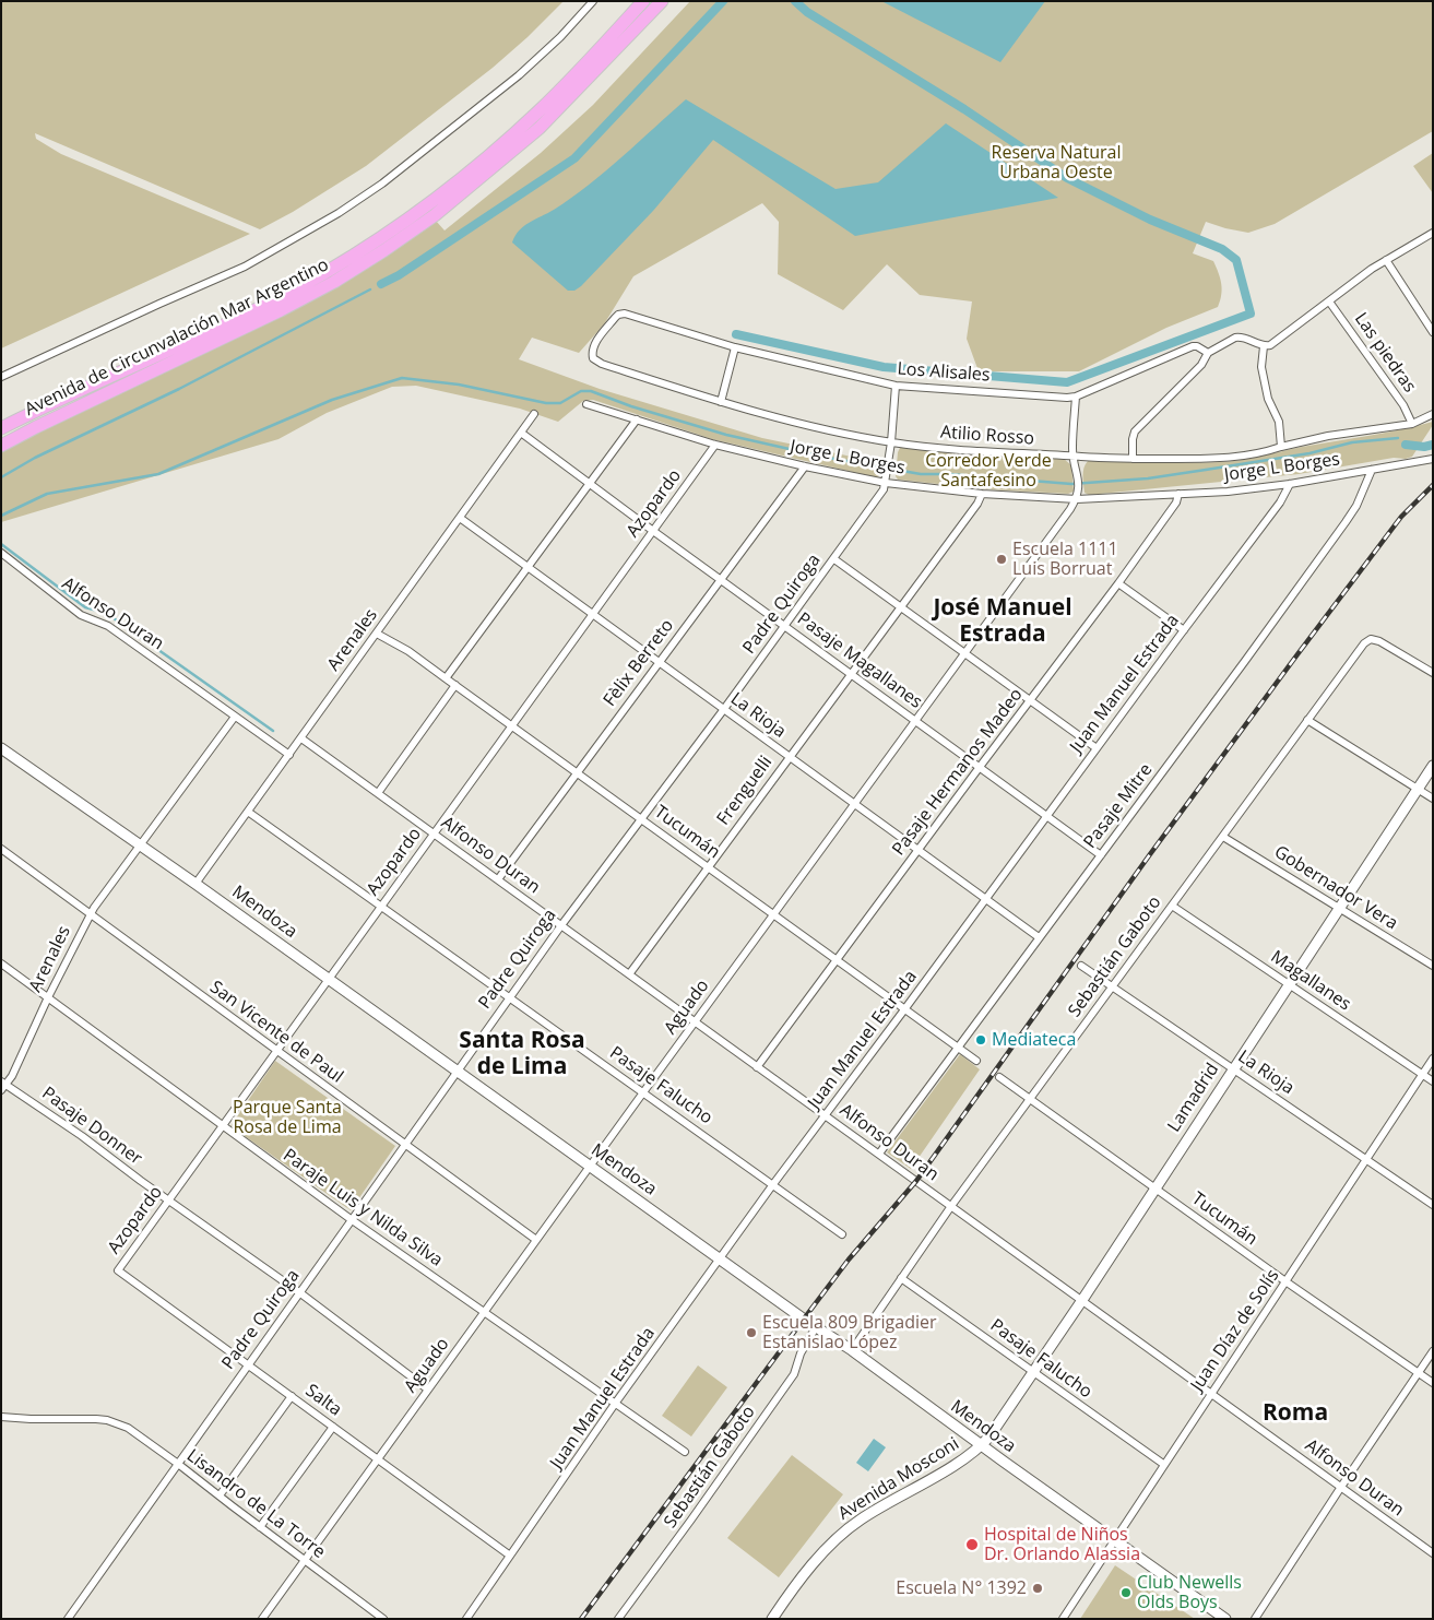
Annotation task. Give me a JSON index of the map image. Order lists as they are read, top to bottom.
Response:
{
  "streets": {
    "highway": ["Avenida de Circunvalación Mar Argentino"],
    "street": [
      "Las piedras",
      "Los Alisales",
      "Atilio Rosso",
      "Jorge L Borges",
      "Azopardo",
      "Padre Quiroga",
      "Alfonso Duran",
      "Arenales",
      "Pasaje Magallanes",
      "Fèlix Berreto",
      "Juan Manuel Estrada",
      "La Rioja",
      "Pasaje Hermanos Madeo",
      "Frenguelli",
      "Pasaje Mitre",
      "Tucumán",
      "Gobernador Vera",
      "Mendoza",
      "Sebastián Gaboto",
      "Magallanes",
      "Aguado",
      "San Vicente de Paul",
      "Pasaje Falucho",
      "Lamadrid",
      "Pasaje Donner",
      "Paraje Luis y Nilda Silva",
      "Juan Díaz de Solís",
      "Salta",
      "Avenida Mosconi",
      "Lisandro de La Torre"
    ]
  },
  "crossings": [
    ["Las piedras", "Atilio Rosso"],
    ["Los Alisales", "Atilio Rosso"],
    ["Los Alisales", "Padre Quiroga"],
    ["Atilio Rosso", "Padre Quiroga"],
    ["Jorge L Borges", "Azopardo"],
    ["Jorge L Borges", "Padre Quiroga"],
    ["Jorge L Borges", "Fèlix Berreto"],
    ["Jorge L Borges", "Juan Manuel Estrada"],
    ["Jorge L Borges", "Pasaje Hermanos Madeo"],
    ["Jorge L Borges", "Frenguelli"],
    ["Jorge L Borges", "Pasaje Mitre"],
    ["Jorge L Borges", "Aguado"],
    ["Azopardo", "Alfonso Duran"],
    ["Azopardo", "Pasaje Magallanes"],
    ["Azopardo", "La Rioja"],
    ["Azopardo", "Tucumán"],
    ["Azopardo", "Mendoza"],
    ["Azopardo", "San Vicente de Paul"],
    ["Azopardo", "Pasaje Falucho"],
    ["Azopardo", "Pasaje Donner"],
    ["Azopardo", "Paraje Luis y Nilda Silva"],
    ["Azopardo", "Salta"],
    ["Padre Quiroga", "Alfonso Duran"],
    ["Padre Quiroga", "Pasaje Magallanes"],
    ["Padre Quiroga", "La Rioja"],
    ["Padre Quiroga", "Tucumán"],
    ["Padre Quiroga", "Mendoza"],
    ["Padre Quiroga", "San Vicente de Paul"],
    ["Padre Quiroga", "Pasaje Falucho"],
    ["Padre Quiroga", "Pasaje Donner"],
    ["Padre Quiroga", "Paraje Luis y Nilda Silva"],
    ["Padre Quiroga", "Salta"],
    ["Padre Quiroga", "Lisandro de La Torre"],
    ["Alfonso Duran", "Arenales"],
    ["Alfonso Duran", "Fèlix Berreto"],
    ["Alfonso Duran", "Juan Manuel Estrada"],
    ["Alfonso Duran", "Pasaje Hermanos Madeo"],
    ["Alfonso Duran", "Frenguelli"],
    ["Alfonso Duran", "Pasaje Mitre"],
    ["Alfonso Duran", "Sebastián Gaboto"],
    ["Alfonso Duran", "Aguado"],
    ["Alfonso Duran", "Lamadrid"],
    ["Alfonso Duran", "Juan Díaz de Solís"],
    ["Arenales", "Pasaje Magallanes"],
    ["Arenales", "La Rioja"],
    ["Arenales", "Tucumán"],
    ["Arenales", "Mendoza"],
    ["Arenales", "San Vicente de Paul"],
    ["Arenales", "Pasaje Falucho"],
    ["Arenales", "Pasaje Donner"],
    ["Arenales", "Paraje Luis y Nilda Silva"],
    ["Pasaje Magallanes", "Fèlix Berreto"],
    ["Pasaje Magallanes", "Juan Manuel Estrada"],
    ["Pasaje Magallanes", "Pasaje Hermanos Madeo"],
    ["Pasaje Magallanes", "Frenguelli"],
    ["Pasaje Magallanes", "Pasaje Mitre"],
    ["Pasaje Magallanes", "Aguado"],
    ["Fèlix Berreto", "La Rioja"],
    ["Fèlix Berreto", "Tucumán"],
    ["Juan Manuel Estrada", "La Rioja"],
    ["Juan Manuel Estrada", "Tucumán"],
    ["Juan Manuel Estrada", "Mendoza"],
    ["Juan Manuel Estrada", "Pasaje Falucho"],
    ["Juan Manuel Estrada", "Paraje Luis y Nilda Silva"],
    ["Juan Manuel Estrada", "Salta"],
    ["La Rioja", "Pasaje Hermanos Madeo"],
    ["La Rioja", "Frenguelli"],
    ["La Rioja", "Pasaje Mitre"],
    ["La Rioja", "Sebastián Gaboto"],
    ["La Rioja", "Aguado"],
    ["La Rioja", "Lamadrid"],
    ["La Rioja", "Juan Díaz de Solís"],
    ["Pasaje Hermanos Madeo", "Tucumán"],
    ["Frenguelli", "Tucumán"],
    ["Pasaje Mitre", "Tucumán"],
    ["Tucumán", "Sebastián Gaboto"],
    ["Tucumán", "Aguado"],
    ["Tucumán", "Lamadrid"],
    ["Tucumán", "Juan Díaz de Solís"],
    ["Gobernador Vera", "Sebastián Gaboto"],
    ["Gobernador Vera", "Lamadrid"],
    ["Mendoza", "Sebastián Gaboto"],
    ["Mendoza", "Aguado"],
    ["Mendoza", "Lamadrid"],
    ["Mendoza", "Juan Díaz de Solís"],
    ["Mendoza", "Avenida Mosconi"],
    ["Sebastián Gaboto", "Magallanes"],
    ["Sebastián Gaboto", "Pasaje Falucho"],
    ["Magallanes", "Lamadrid"],
    ["Magallanes", "Juan Díaz de Solís"],
    ["Aguado", "San Vicente de Paul"],
    ["Aguado", "Pasaje Falucho"],
    ["Aguado", "Pasaje Donner"],
    ["Aguado", "Paraje Luis y Nilda Silva"],
    ["Aguado", "Salta"],
    ["Aguado", "Lisandro de La Torre"],
    ["Pasaje Falucho", "Lamadrid"],
    ["Pasaje Falucho", "Juan Díaz de Solís"],
    ["Lamadrid", "Avenida Mosconi"]
  ],
  "districts": ["José Manuel Estrada", "Santa Rosa de Lima", "Roma"],
  "parks": ["Reserva Natural Urbana Oeste", "Corredor Verde Santafesino", "Parque Santa Rosa de Lima"],
  "places": [
    "Escuela 1111 Luis Borruat",
    "Mediateca",
    "Escuela 809 Brigadier Estanislao López",
    "Hospital de Niños Dr. Orlando Alassia",
    "Escuela N° 1392",
    "Club Newells Olds Boys"
  ]
}
